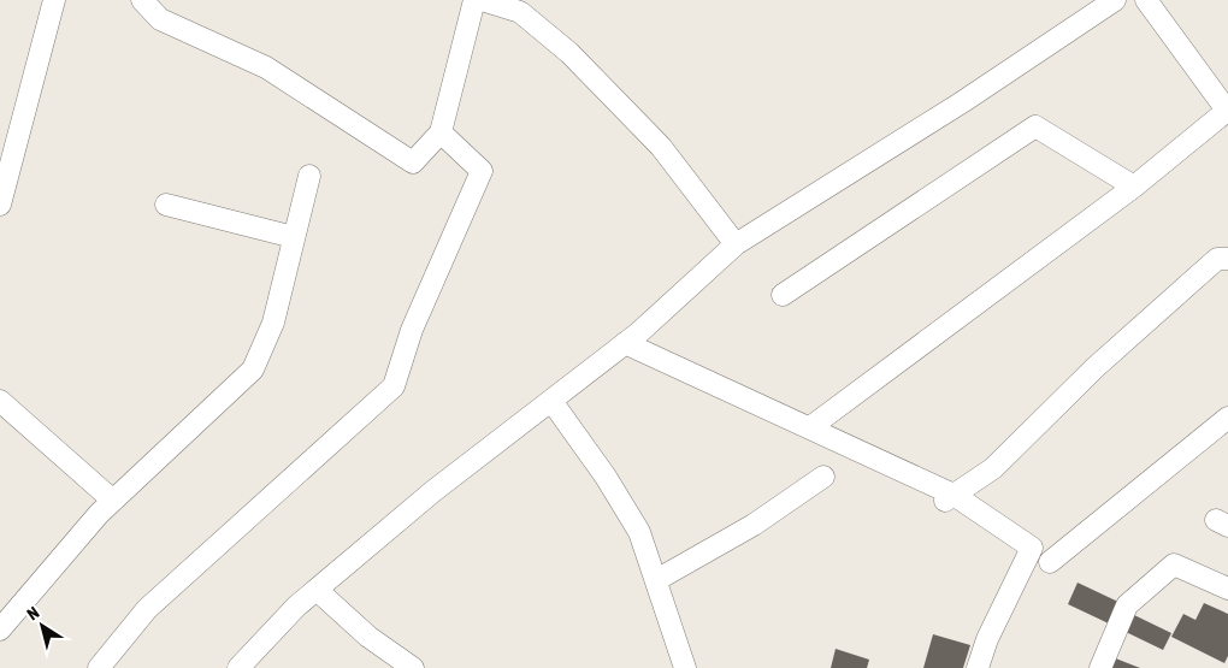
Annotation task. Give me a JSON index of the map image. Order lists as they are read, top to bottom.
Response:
{
  "north": "top left"
}
